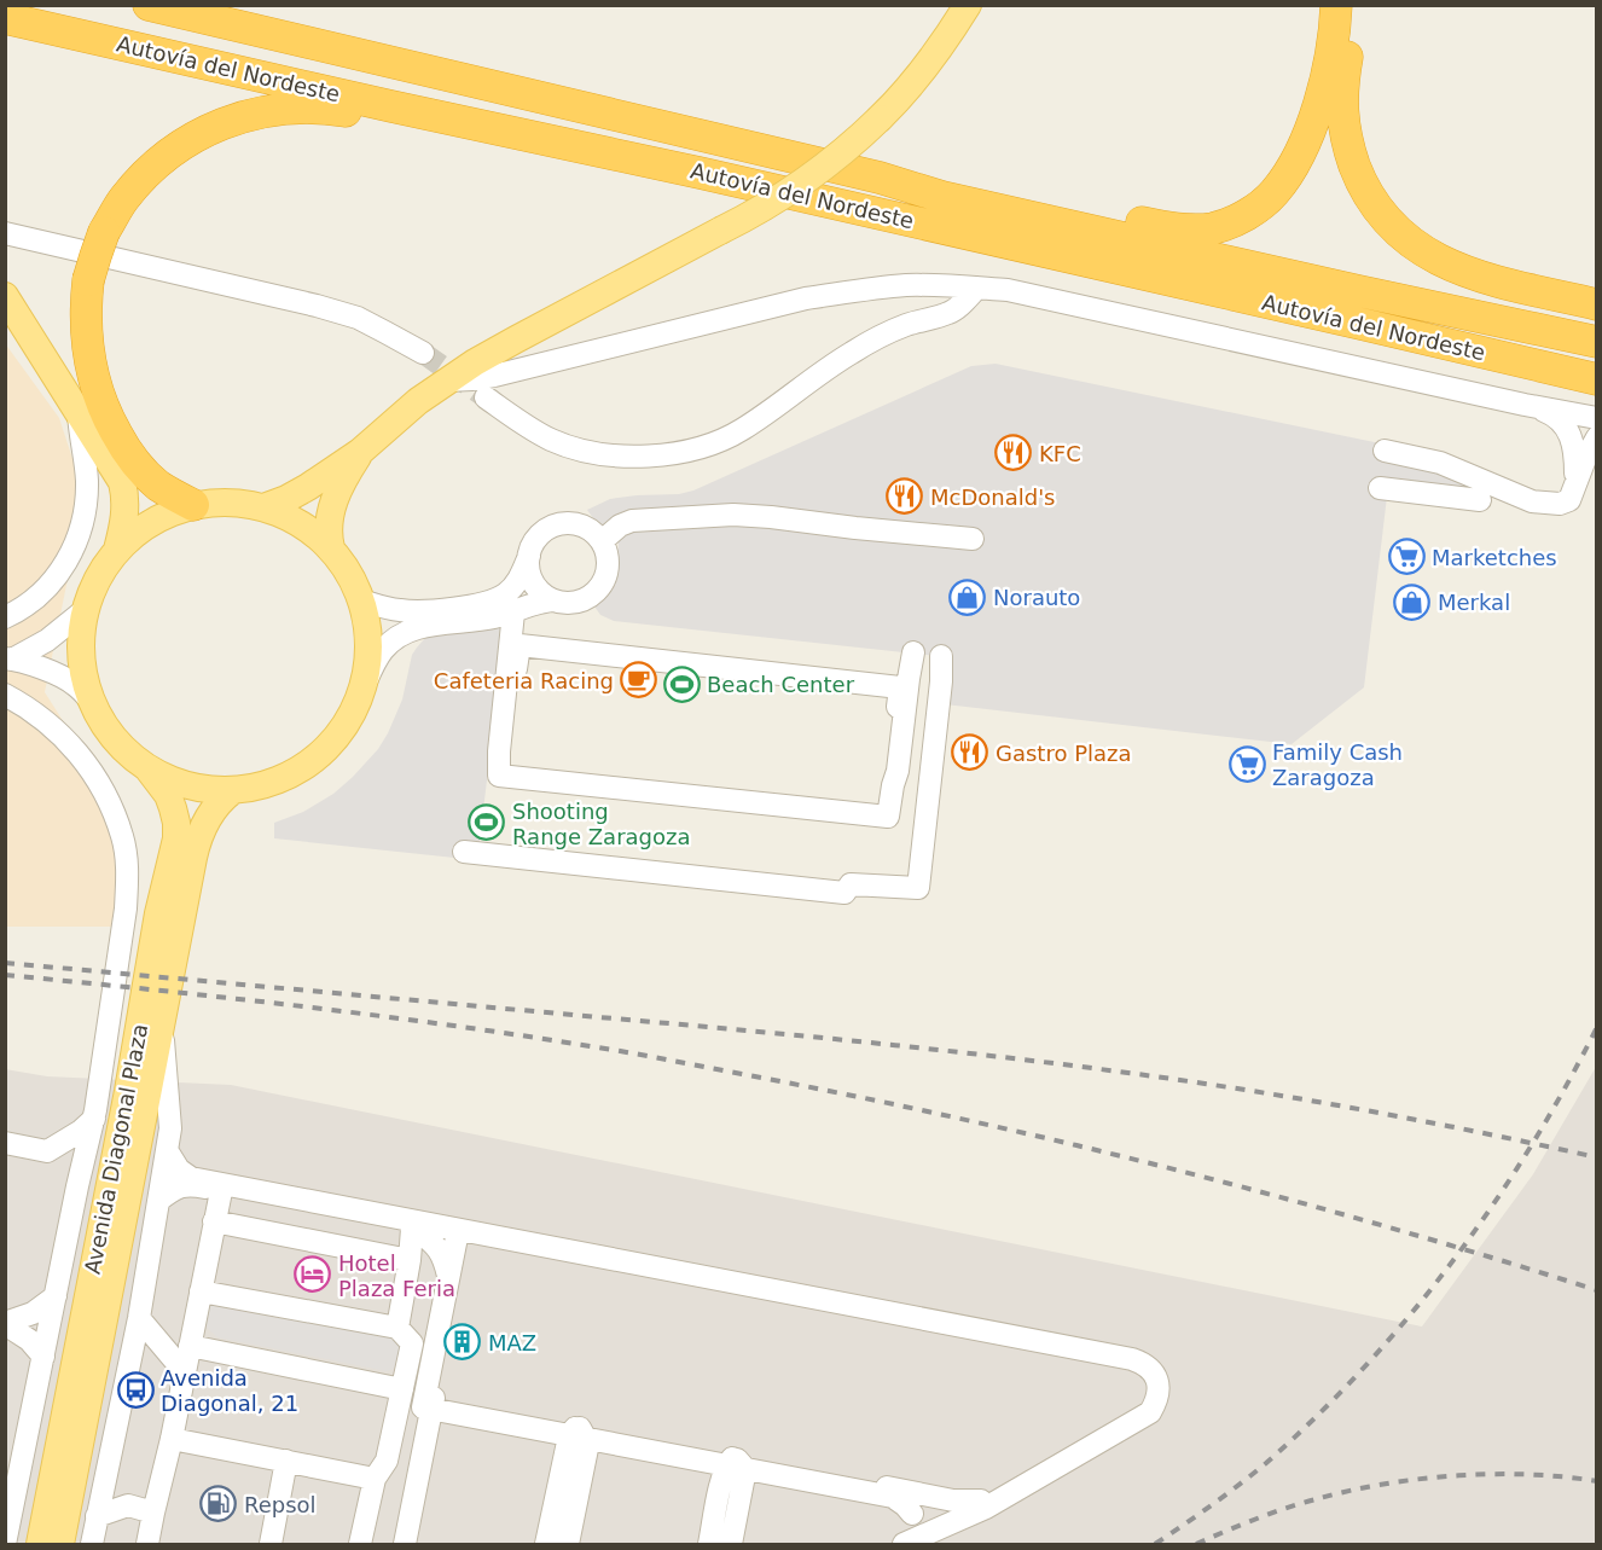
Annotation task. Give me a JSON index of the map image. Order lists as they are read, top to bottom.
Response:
{
  "streets": {
    "highway": ["Autovía del Nordeste"],
    "main road": ["Avenida Diagonal Plaza"]
  },
  "places": {
    "restaurant": ["KFC", "McDonald's", "Gastro Plaza"],
    "supermarket": ["Marketches", "Family Cash Zaragoza"],
    "shop": ["Norauto", "Merkal"],
    "cafe": ["Cafeteria Racing"],
    "sports": ["Beach Center", "Shooting Range Zaragoza"],
    "hotel": ["Hotel Plaza Feria"],
    "building": ["MAZ"],
    "bus stop": ["Avenida Diagonal, 21"],
    "fuel station": ["Repsol"]
  }
}
